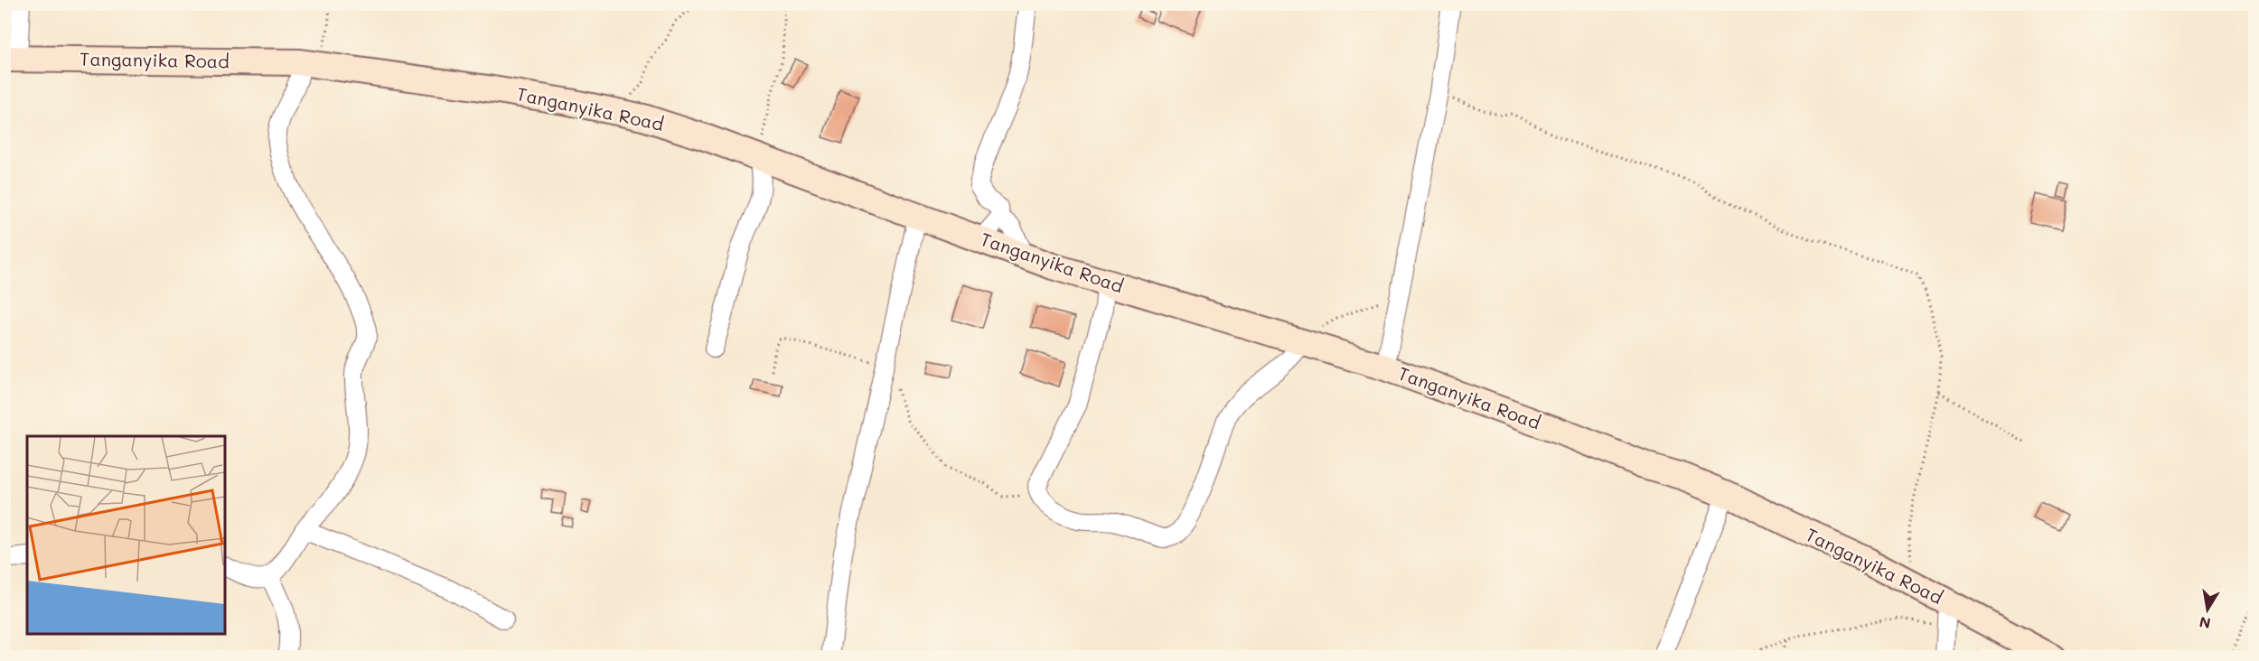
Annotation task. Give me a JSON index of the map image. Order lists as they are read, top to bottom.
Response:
{
  "streets": {
    "street": ["Tanganyika Road"]
  },
  "north": "bottom"
}
